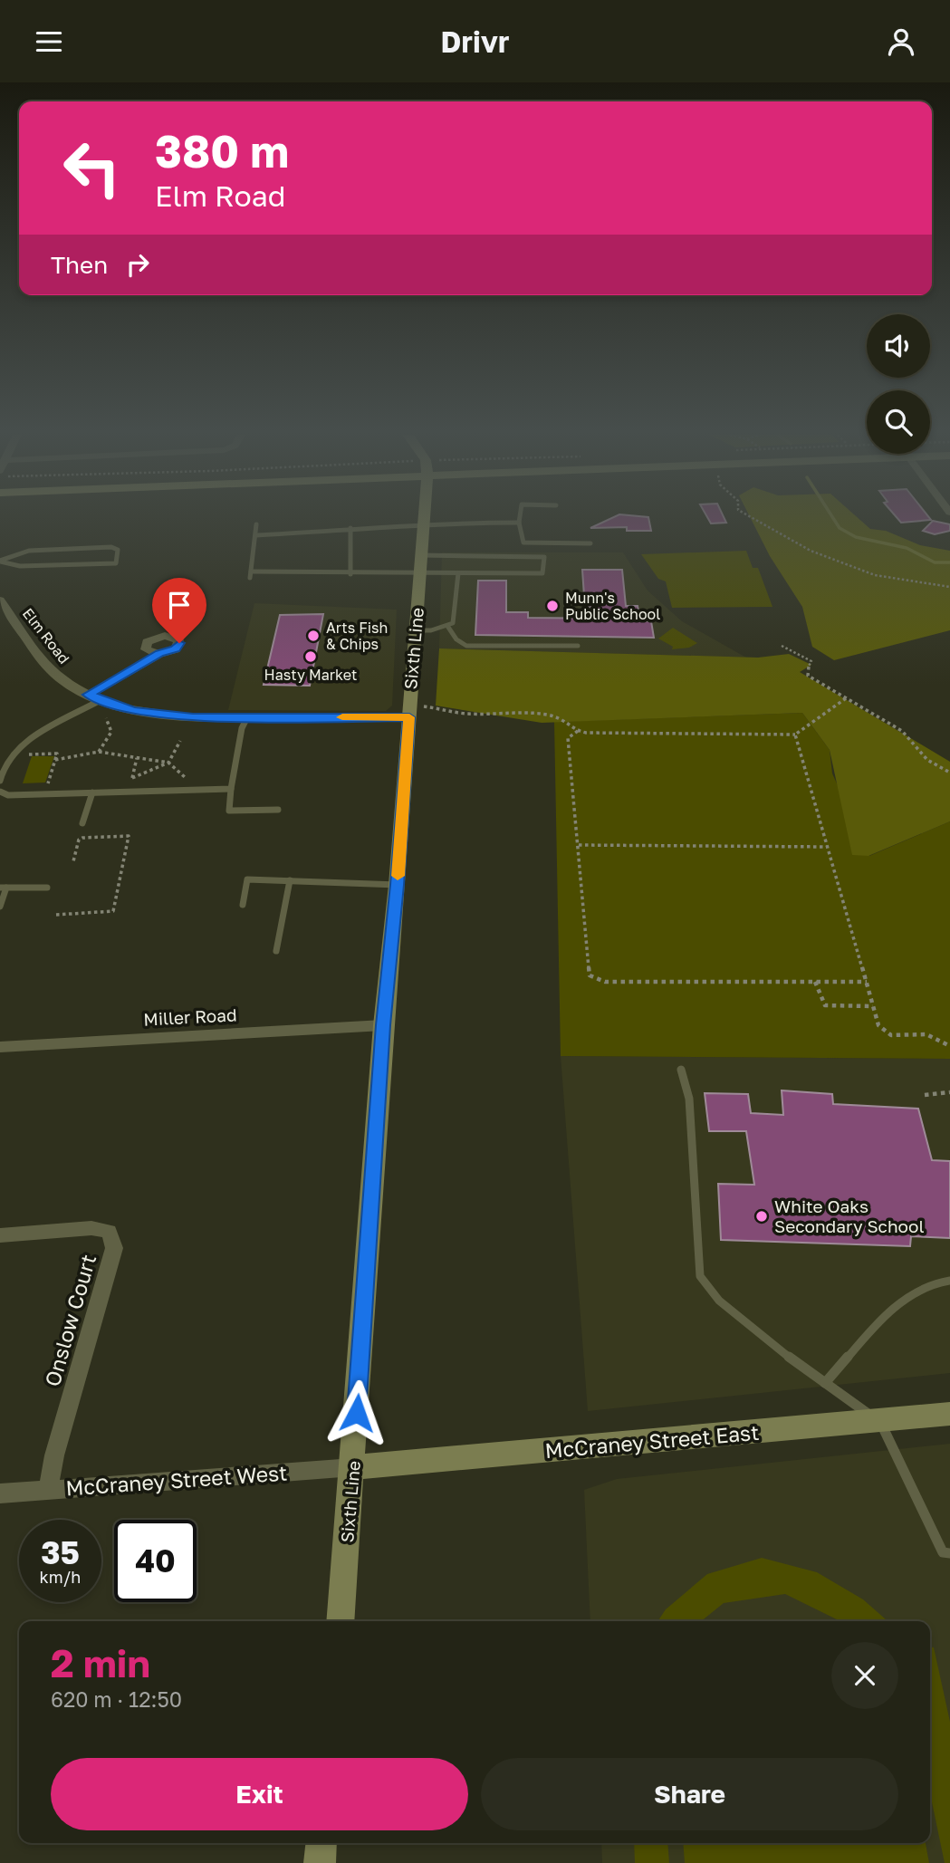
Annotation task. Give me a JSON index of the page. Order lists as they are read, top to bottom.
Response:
{
  "streets": {
    "street": [
      "Elm Road",
      "Sixth Line",
      "Miller Road",
      "Onslow Court",
      "McCraney Street East",
      "McCraney Street West"
    ]
  },
  "crossings": [
    ["Elm Road", "Sixth Line"],
    ["Sixth Line", "Miller Road"],
    ["Sixth Line", "McCraney Street East"],
    ["Sixth Line", "McCraney Street West"],
    ["Onslow Court", "McCraney Street West"],
    ["McCraney Street East", "McCraney Street West"]
  ],
  "places": [
    "Munn's Public School",
    "Arts Fish & Chips",
    "Hasty Market",
    "White Oaks Secondary School"
  ],
  "page": {
    "header": "Drivr",
    "turn": ["380 m", "Elm Road"],
    "then": "Then",
    "speed": "35 km/h",
    "limit": "40",
    "heading": ["2 min", "620 m · 12:50"],
    "buttons": ["Exit", "Share"]
  }
}
